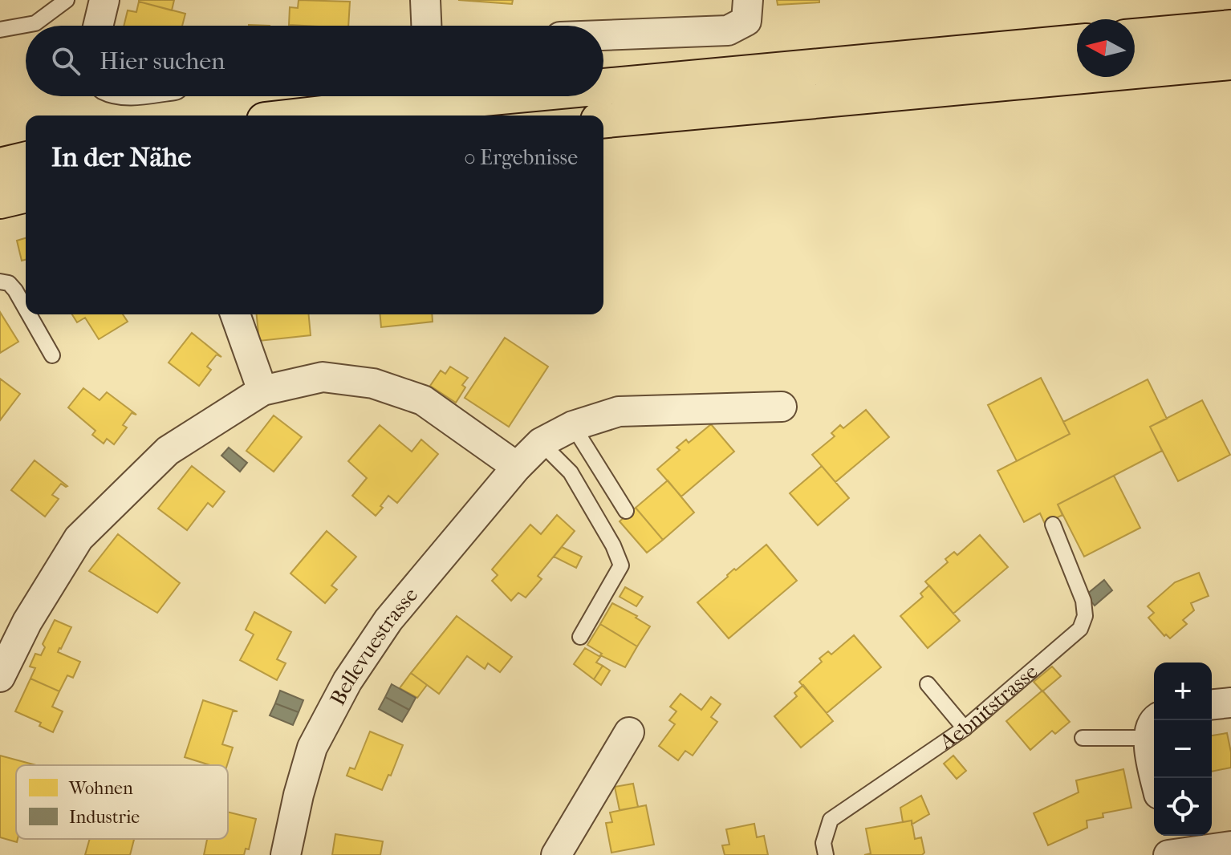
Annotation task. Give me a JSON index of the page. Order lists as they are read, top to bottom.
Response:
{
  "streets": {
    "street": ["Bellevuestrasse"],
    "lane": ["Aebnitstrasse"]
  },
  "legend": ["Wohnen", "Industrie"],
  "north": "left",
  "page": {
    "search": "Hier suchen",
    "heading": ["In der Nähe", "0 Ergebnisse"],
    "map_buttons": ["+", "−"]
  }
}
